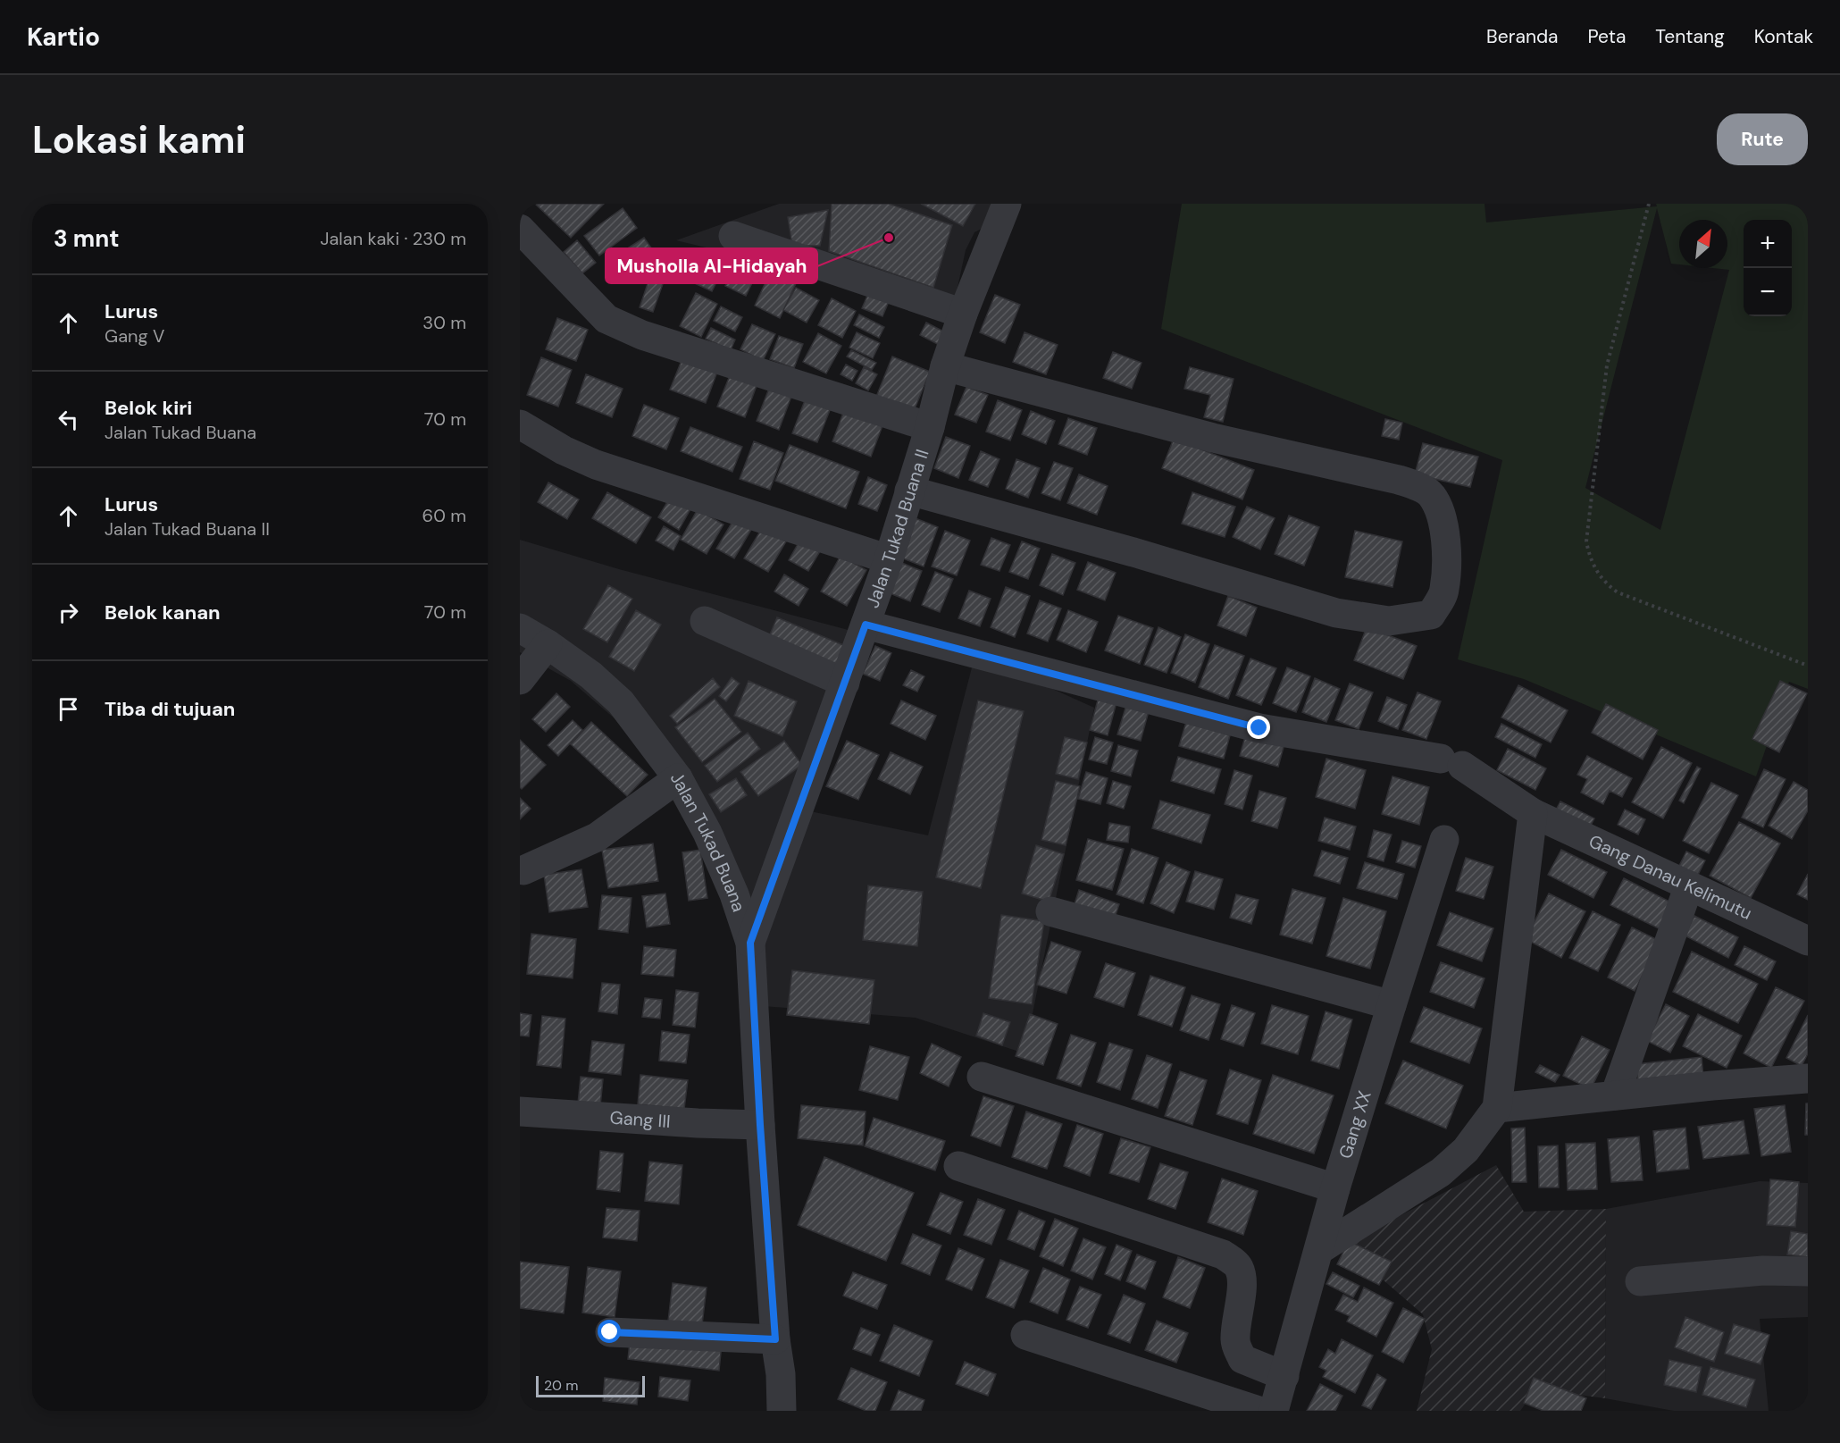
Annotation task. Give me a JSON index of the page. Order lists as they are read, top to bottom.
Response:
{
  "streets": {
    "street": [
      "Jalan Tukad Buana II",
      "Jalan Tukad Buana",
      "Gang Danau Kelimutu",
      "Gang III",
      "Gang XX"
    ]
  },
  "crossings": [
    ["Jalan Tukad Buana II", "Jalan Tukad Buana"],
    ["Jalan Tukad Buana II", "Gang Danau Kelimutu"],
    ["Jalan Tukad Buana", "Gang III"]
  ],
  "places": ["Musholla Al-Hidayah"],
  "scale_bar": "20 m",
  "north": "top right",
  "page": {
    "header": "Kartio",
    "nav": [
      "Beranda",
      "Peta",
      "Tentang",
      "Kontak"
    ],
    "buttons": "Rute",
    "title": "Lokasi kami",
    "heading": ["3 mnt", "Jalan kaki · 230 m"],
    "map_buttons": ["+", "−"],
    "list": [
      ["Lurus", "Gang V", "30 m"],
      ["Belok kiri", "Jalan Tukad Buana", "70 m"],
      ["Lurus", "Jalan Tukad Buana II", "60 m"],
      ["Belok kanan", "70 m"],
      "Tiba di tujuan"
    ],
    "scale": "20 m"
  }
}
